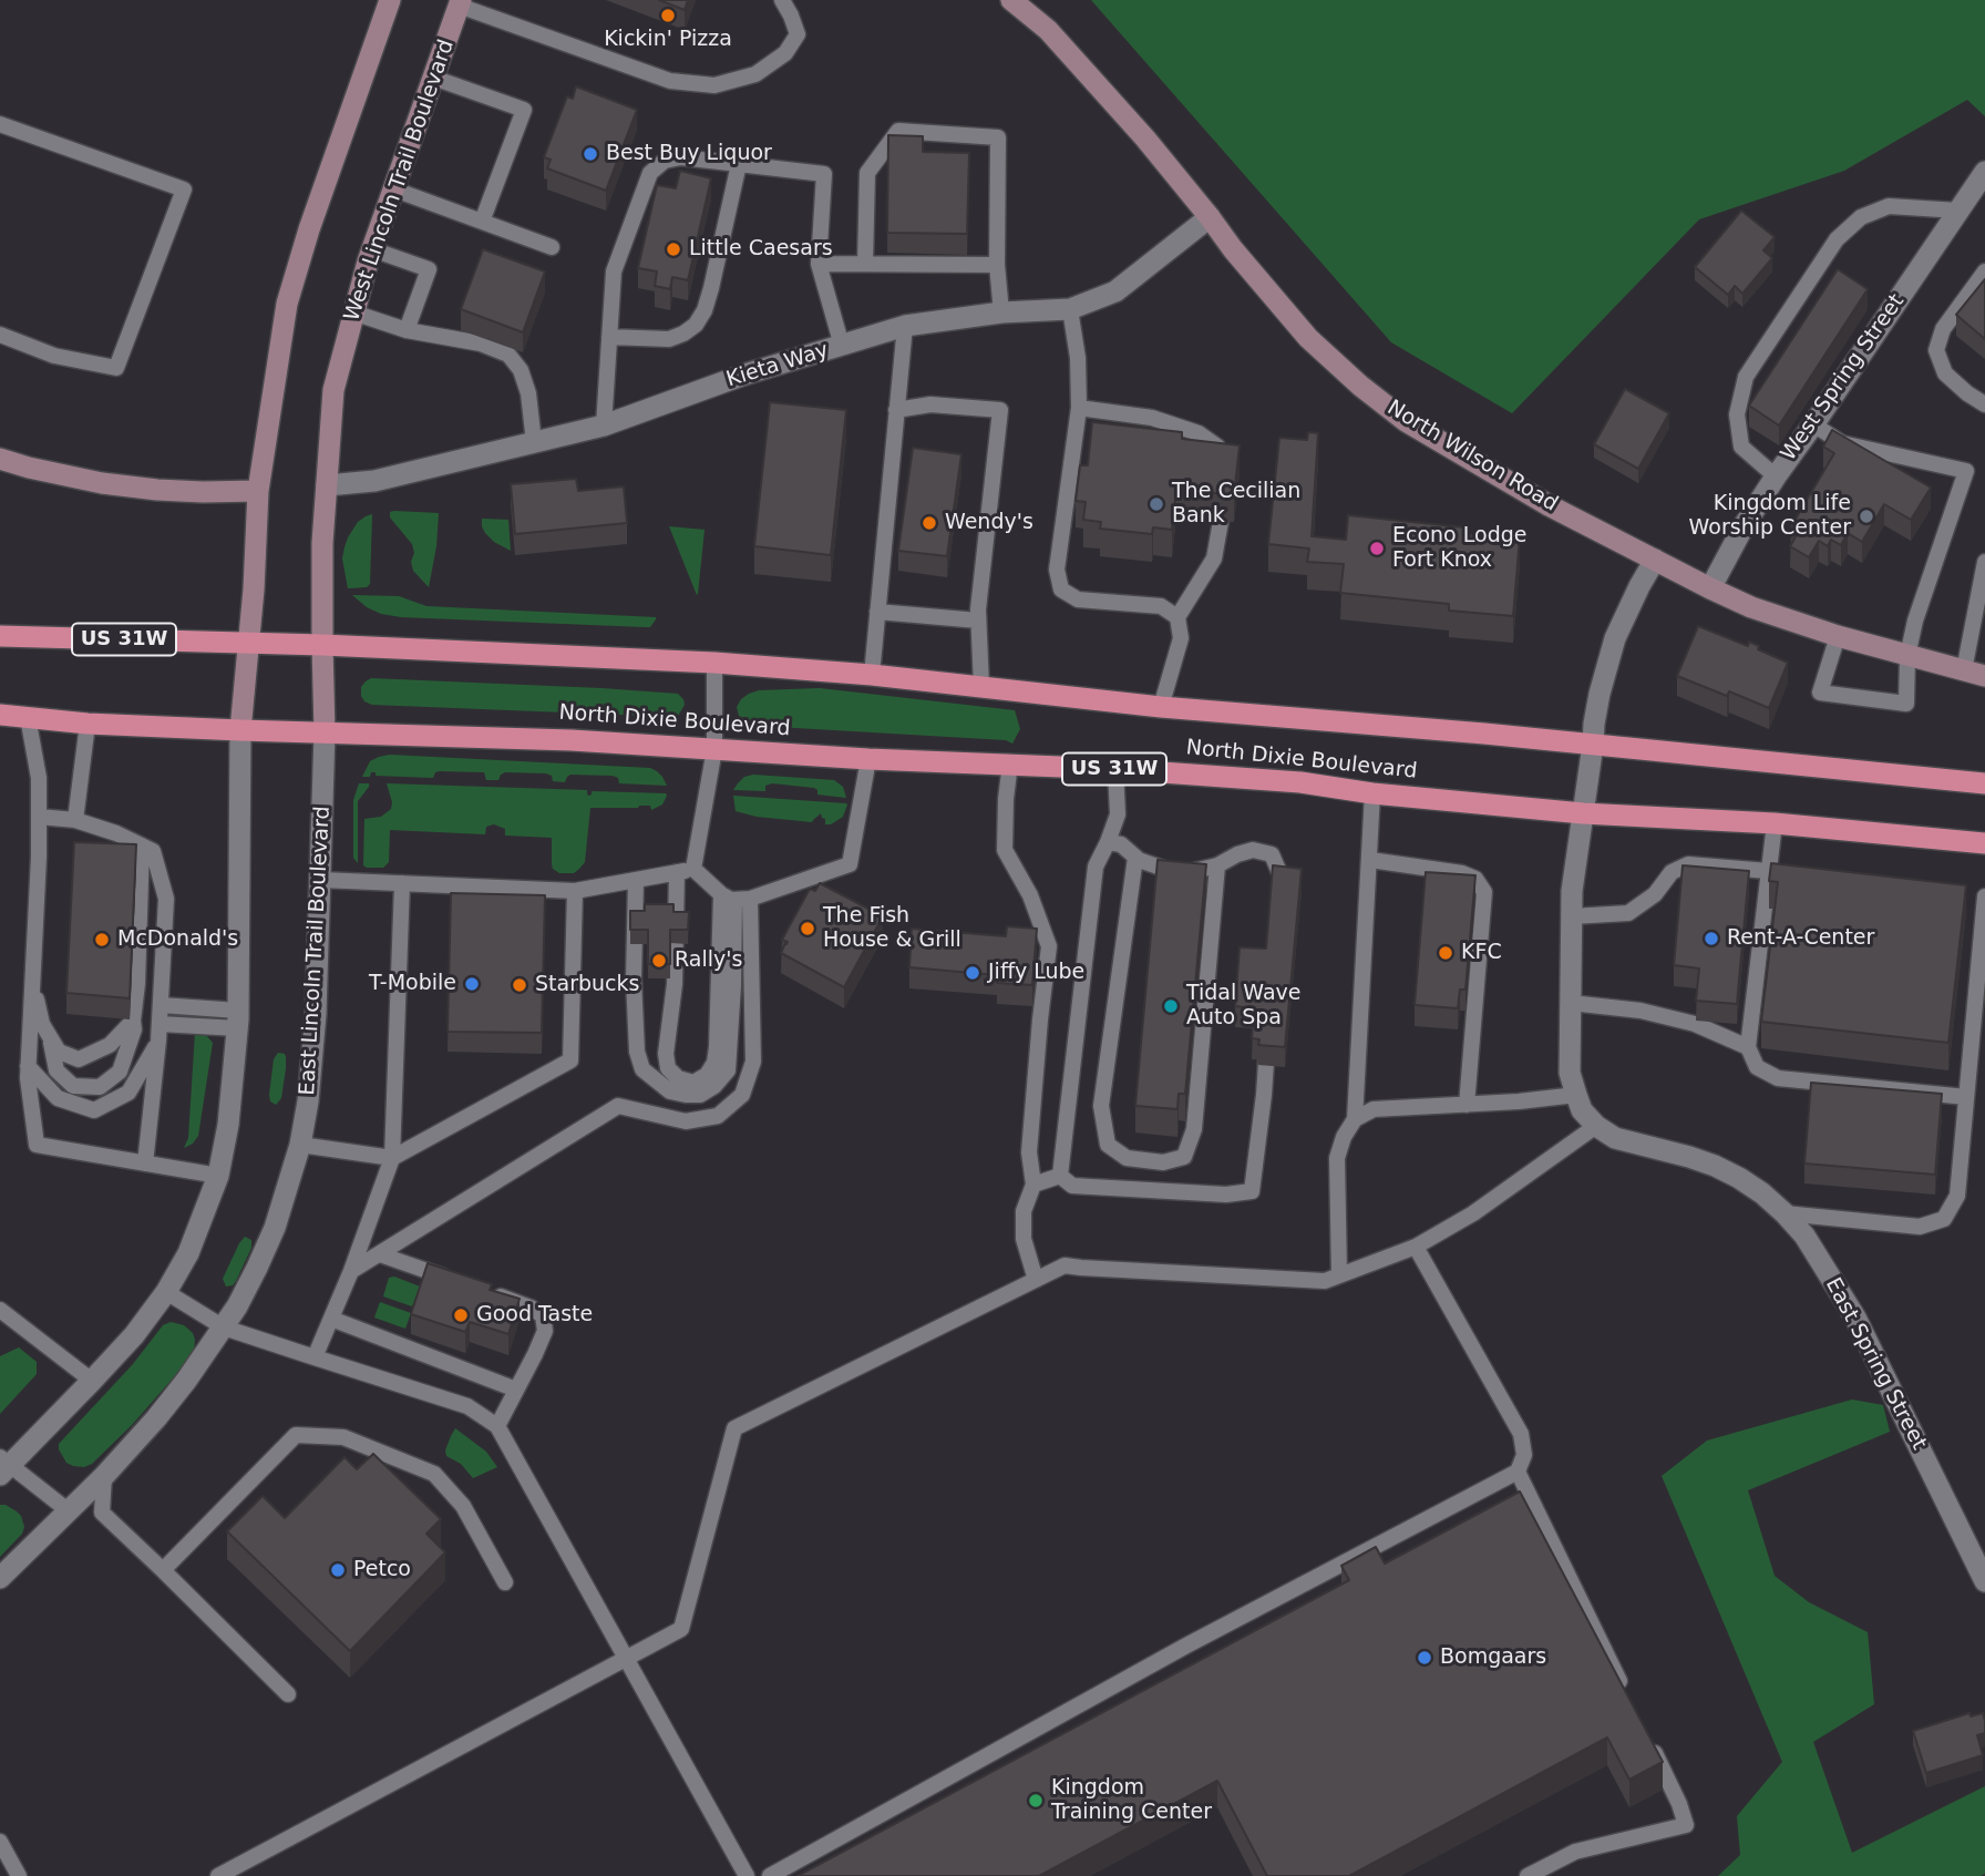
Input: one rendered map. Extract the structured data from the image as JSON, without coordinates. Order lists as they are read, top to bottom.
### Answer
{
  "streets": {
    "highway": ["US 31W", "North Dixie Boulevard"],
    "main road": ["West Lincoln Trail Boulevard", "North Wilson Road"],
    "street": [
      "Kieta Way",
      "West Spring Street",
      "East Lincoln Trail Boulevard",
      "East Spring Street"
    ]
  },
  "crossings": [
    ["West Lincoln Trail Boulevard", "Kieta Way"],
    ["West Lincoln Trail Boulevard", "North Dixie Boulevard"],
    ["West Lincoln Trail Boulevard", "East Lincoln Trail Boulevard"],
    ["Kieta Way", "North Wilson Road"],
    ["West Spring Street", "North Wilson Road"],
    ["US 31W", "North Dixie Boulevard"],
    ["North Dixie Boulevard", "East Lincoln Trail Boulevard"]
  ],
  "places": [
    "Kickin' Pizza",
    "Best Buy Liquor",
    "Little Caesars",
    "The Cecilian Bank",
    "Kingdom Life Worship Center",
    "Wendy's",
    "Econo Lodge Fort Knox",
    "The Fish House & Grill",
    "Rent-A-Center",
    "McDonald's",
    "KFC",
    "Rally's",
    "Jiffy Lube",
    "T-Mobile",
    "Starbucks",
    "Tidal Wave Auto Spa",
    "Good Taste",
    "Petco",
    "Bomgaars",
    "Kingdom Training Center"
  ]
}
